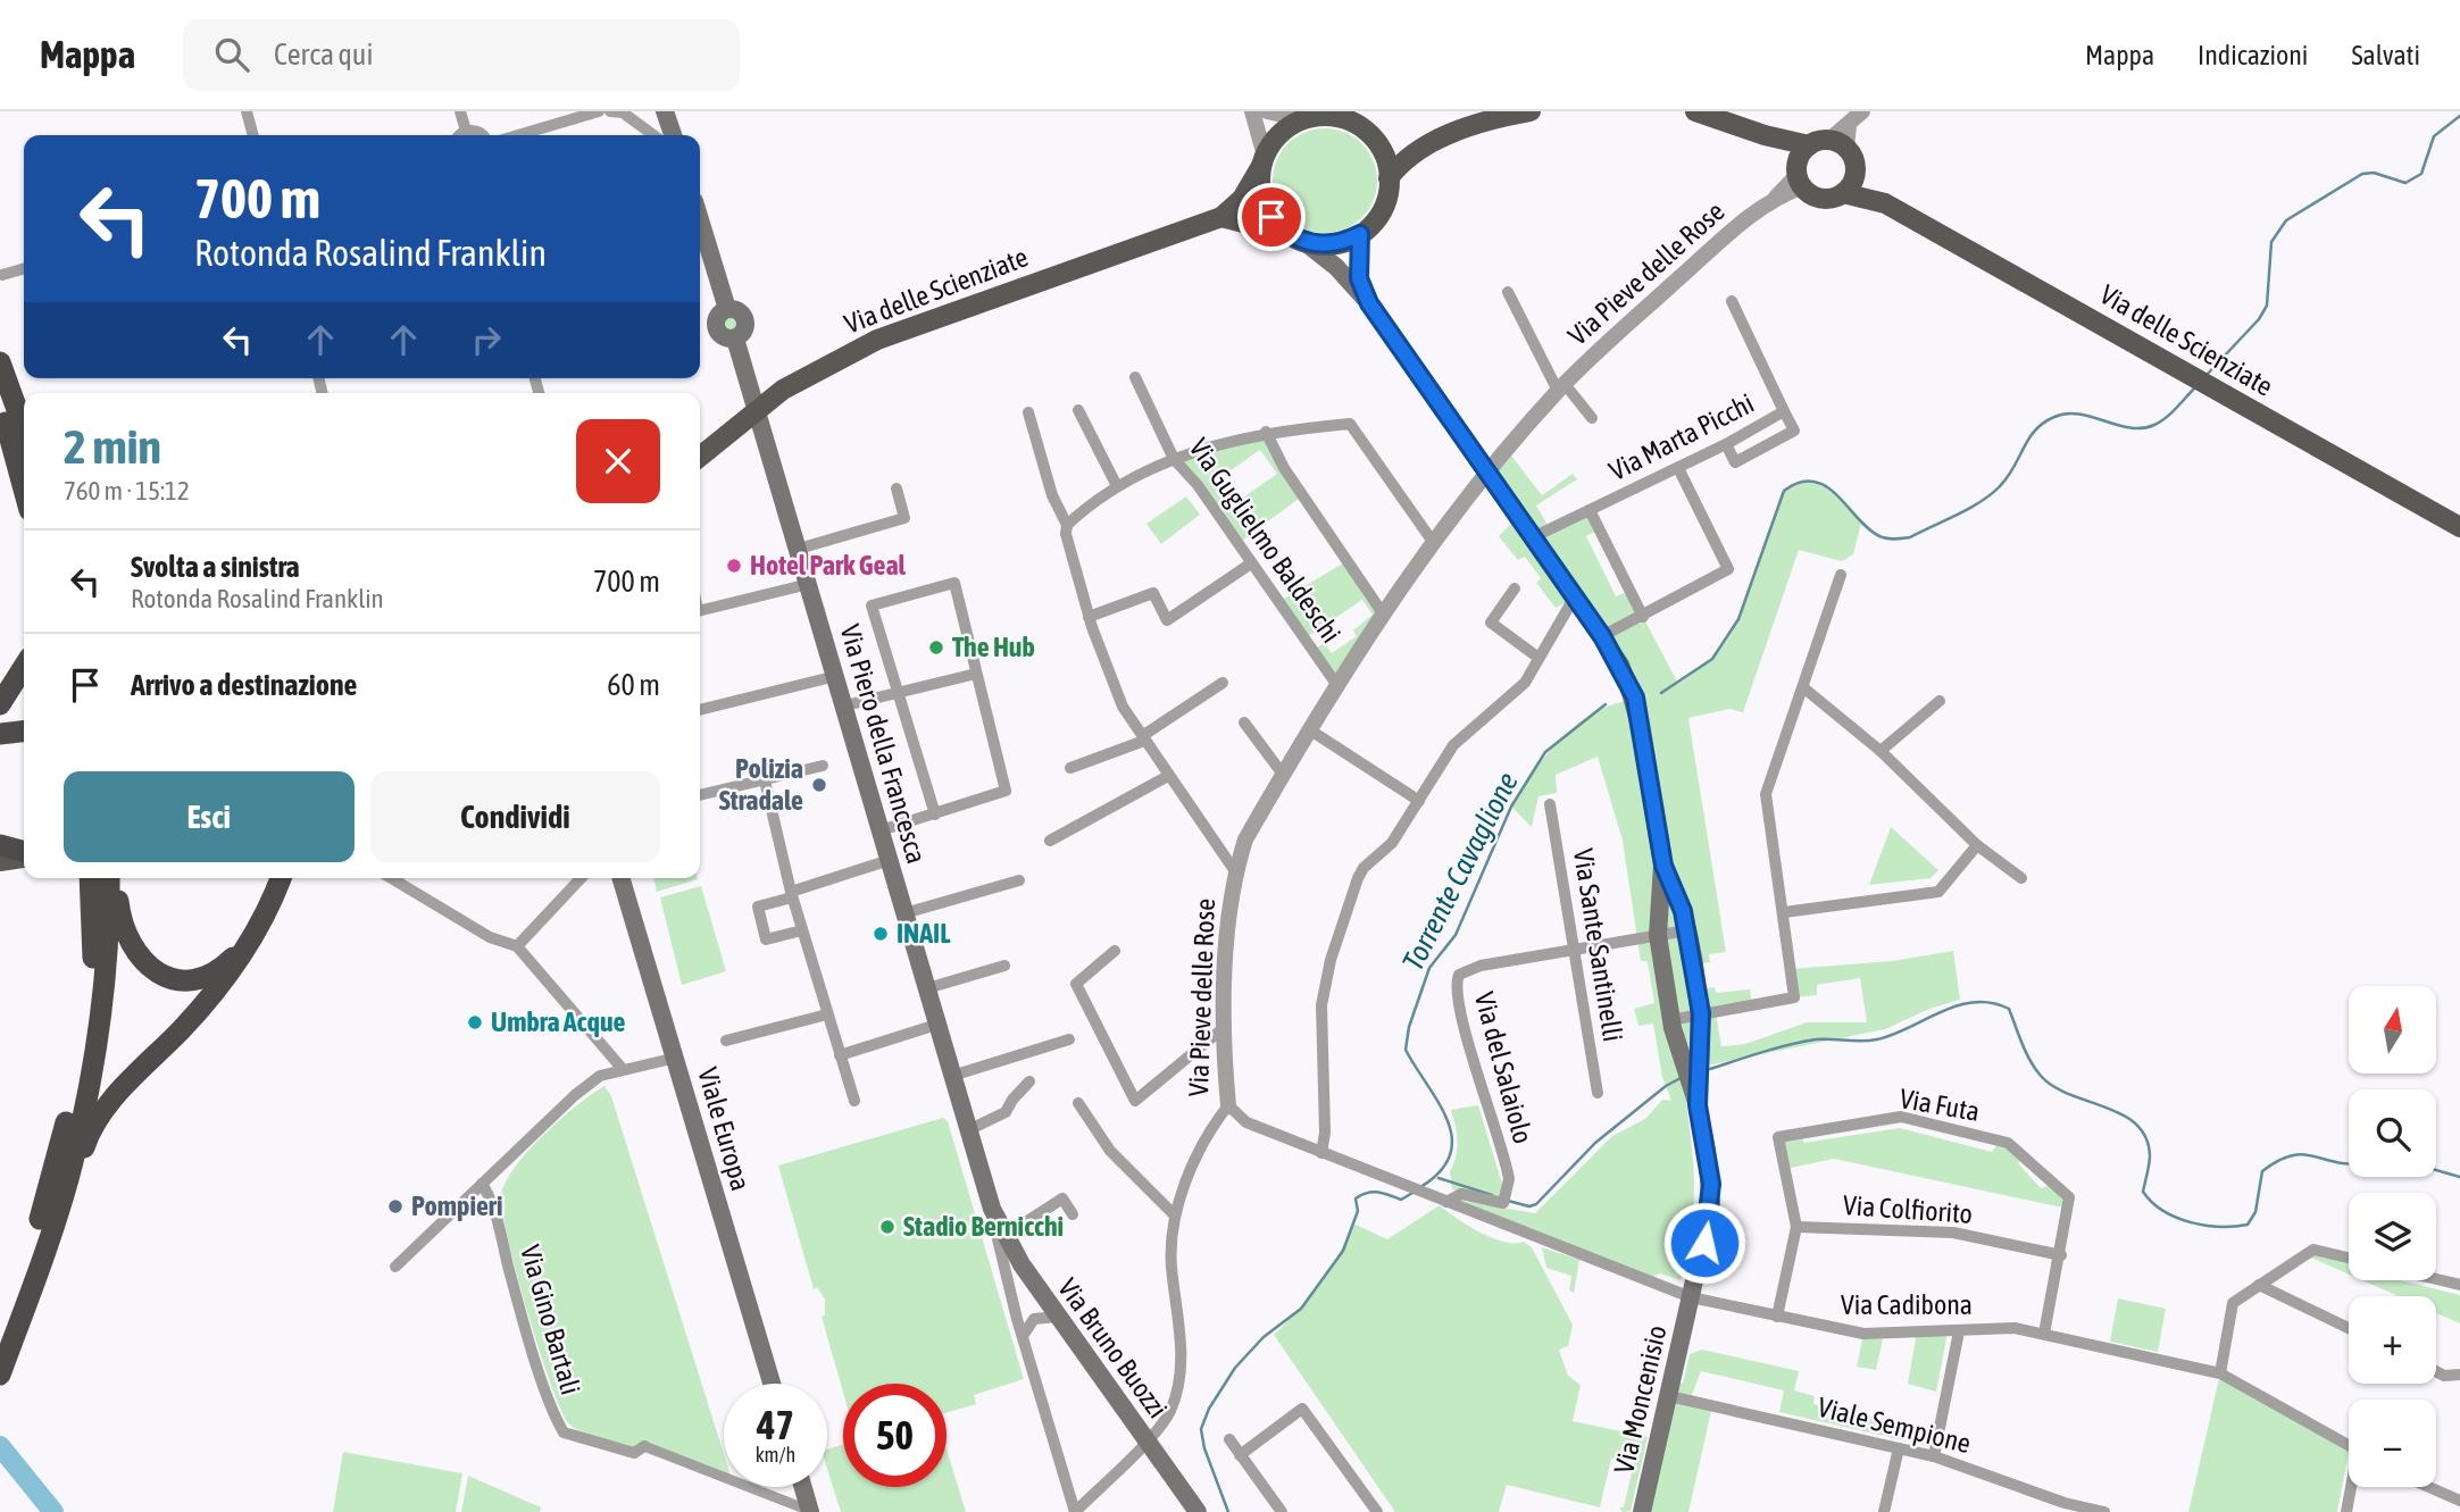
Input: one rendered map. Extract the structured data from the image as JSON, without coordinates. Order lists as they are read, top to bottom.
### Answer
{
  "streets": {
    "main road": [
      "Via delle Scienziate",
      "Via Piero della Francesca",
      "Viale Europa",
      "Via Bruno Buozzi",
      "Via Moncenisio"
    ],
    "street": [
      "Via Pieve delle Rose",
      "Via Marta Picchi",
      "Via Guglielmo Baldeschi",
      "Via Sante Santinelli",
      "Via del Salaiolo",
      "Via Futa",
      "Via Colfiorito",
      "Via Cadibona",
      "Via Gino Bartali",
      "Viale Sempione"
    ]
  },
  "crossings": [
    ["Via Pieve delle Rose", "Via delle Scienziate"],
    ["Via Pieve delle Rose", "Via Guglielmo Baldeschi"],
    ["Via Pieve delle Rose", "Via Cadibona"],
    ["Via Pieve delle Rose", "Via Bruno Buozzi"],
    ["Via Piero della Francesca", "Via Bruno Buozzi"],
    ["Via Sante Santinelli", "Via del Salaiolo"],
    ["Via del Salaiolo", "Via Cadibona"],
    ["Via Futa", "Via Colfiorito"],
    ["Via Futa", "Via Cadibona"],
    ["Via Cadibona", "Via Moncenisio"],
    ["Via Moncenisio", "Viale Sempione"]
  ],
  "water": ["Torrente Cavaglione"],
  "places": [
    "Hotel Park Geal",
    "The Hub",
    "Polizia Stradale",
    "INAIL",
    "Umbra Acque",
    "Pompieri",
    "Stadio Bernicchi"
  ],
  "north": "top",
  "page": {
    "header": "Mappa",
    "search": "Cerca qui",
    "nav": ["Mappa", "Indicazioni", "Salvati"],
    "turn": ["700 m", "Rotonda Rosalind Franklin"],
    "heading": ["2 min", "760 m · 15:12"],
    "list": [
      {
        "name": "Svolta a sinistra",
        "note": "Rotonda Rosalind Franklin",
        "value": "700 m"
      },
      {
        "name": "Arrivo a destinazione",
        "value": "60 m"
      }
    ],
    "buttons": ["Esci", "Condividi"],
    "map_buttons": ["+", "−"],
    "speed": "47 km/h",
    "limit": "50"
  }
}
